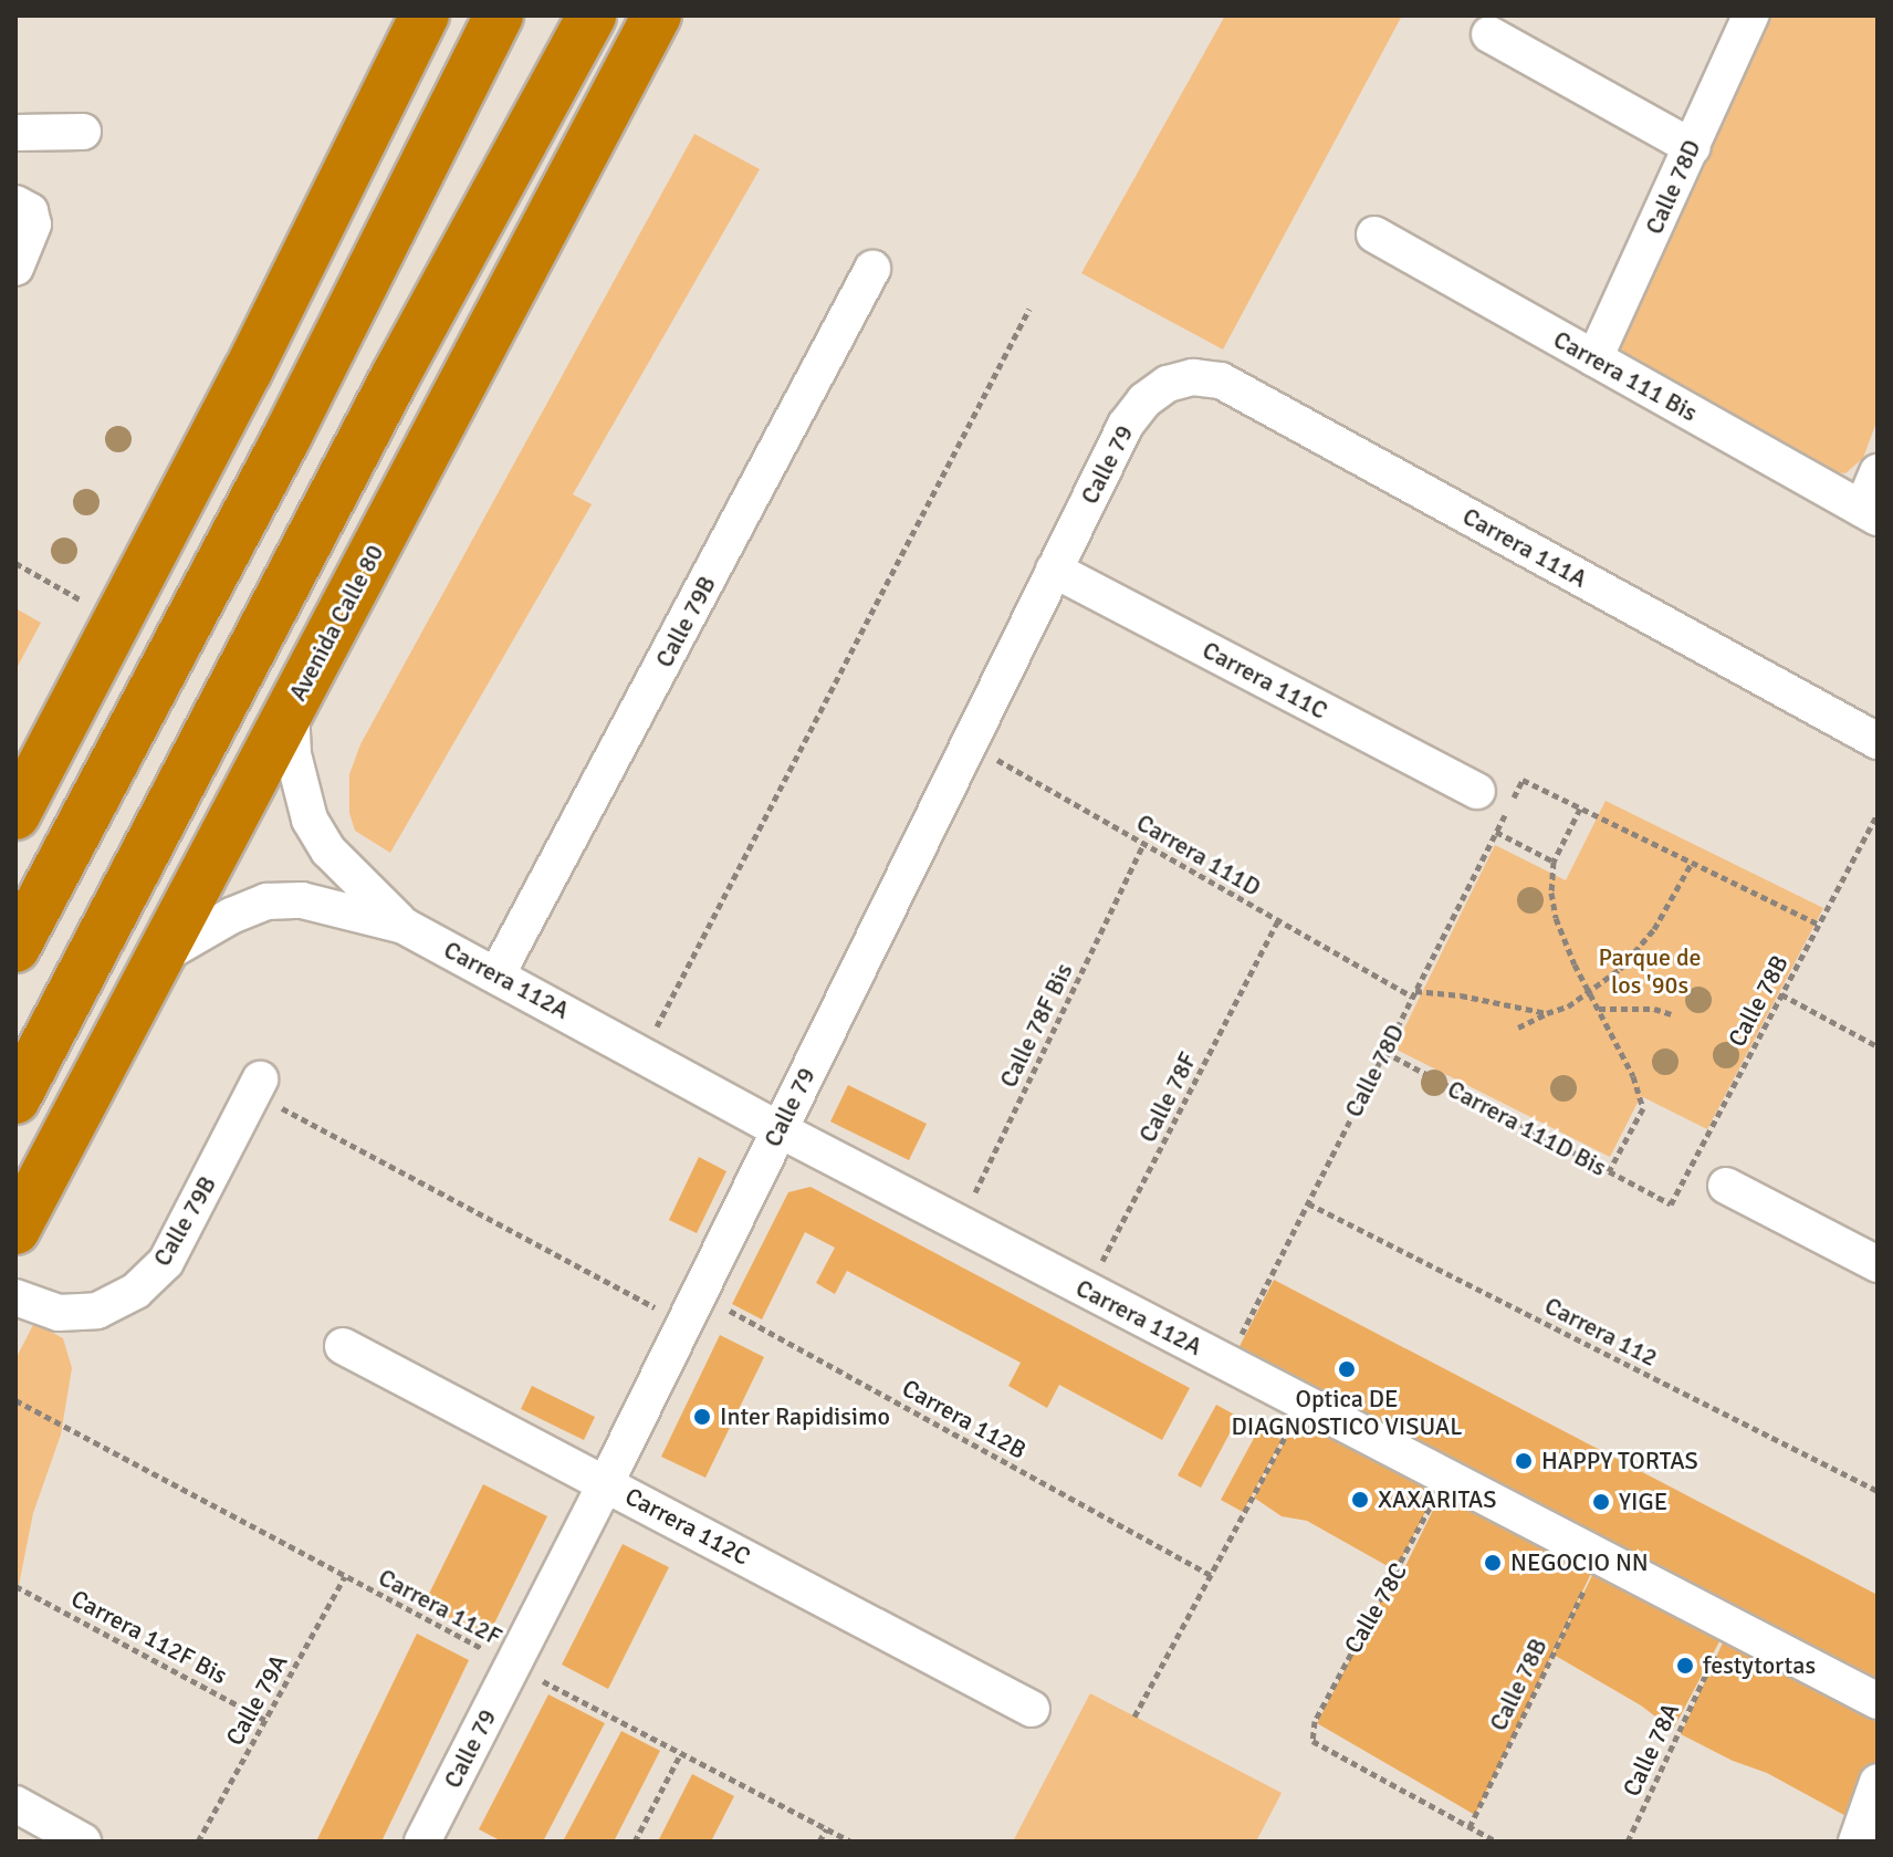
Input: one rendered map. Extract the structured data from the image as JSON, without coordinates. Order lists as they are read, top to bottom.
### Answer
{
  "streets": {
    "highway": ["Avenida Calle 80"],
    "street": [
      "Calle 78D",
      "Carrera 111 Bis",
      "Calle 79",
      "Carrera 111A",
      "Calle 79B",
      "Carrera 111C",
      "Carrera 112A",
      "Carrera 112C"
    ],
    "path": [
      "Carrera 111D",
      "Calle 78B",
      "Calle 78F Bis",
      "Calle 78F",
      "Carrera 111D Bis",
      "Carrera 112",
      "Carrera 112B",
      "Carrera 112F",
      "Calle 78C",
      "Carrera 112F Bis",
      "Calle 79A",
      "Calle 78A"
    ]
  },
  "crossings": [
    ["Calle 78D", "Carrera 111 Bis"],
    ["Calle 78D", "Carrera 111D"],
    ["Calle 78D", "Carrera 112A"],
    ["Calle 78D", "Carrera 111D Bis"],
    ["Calle 78D", "Carrera 112"],
    ["Calle 79", "Carrera 111A"],
    ["Calle 79", "Carrera 111C"],
    ["Calle 79", "Carrera 111D"],
    ["Calle 79", "Carrera 112A"],
    ["Calle 79", "Carrera 112B"],
    ["Calle 79", "Carrera 112C"],
    ["Calle 79", "Carrera 112F"],
    ["Calle 79B", "Carrera 112A"],
    ["Calle 79B", "Carrera 112B"],
    ["Avenida Calle 80", "Carrera 112A"],
    ["Carrera 111D", "Calle 78F Bis"],
    ["Carrera 111D", "Calle 78F"],
    ["Carrera 112A", "Calle 78B"],
    ["Carrera 112A", "Calle 78F Bis"],
    ["Carrera 112A", "Calle 78F"],
    ["Carrera 112A", "Calle 78C"],
    ["Carrera 112A", "Calle 78A"],
    ["Calle 78B", "Carrera 111D Bis"],
    ["Calle 78B", "Calle 78C"],
    ["Carrera 112F", "Calle 79A"],
    ["Carrera 112F Bis", "Calle 79A"]
  ],
  "parks": ["Parque de los '90s"],
  "places": [
    "Optica DE DIAGNOSTICO VISUAL",
    "Inter Rapidisimo",
    "HAPPY TORTAS",
    "XAXARITAS",
    "YIGE",
    "NEGOCIO NN",
    "festytortas"
  ]
}
